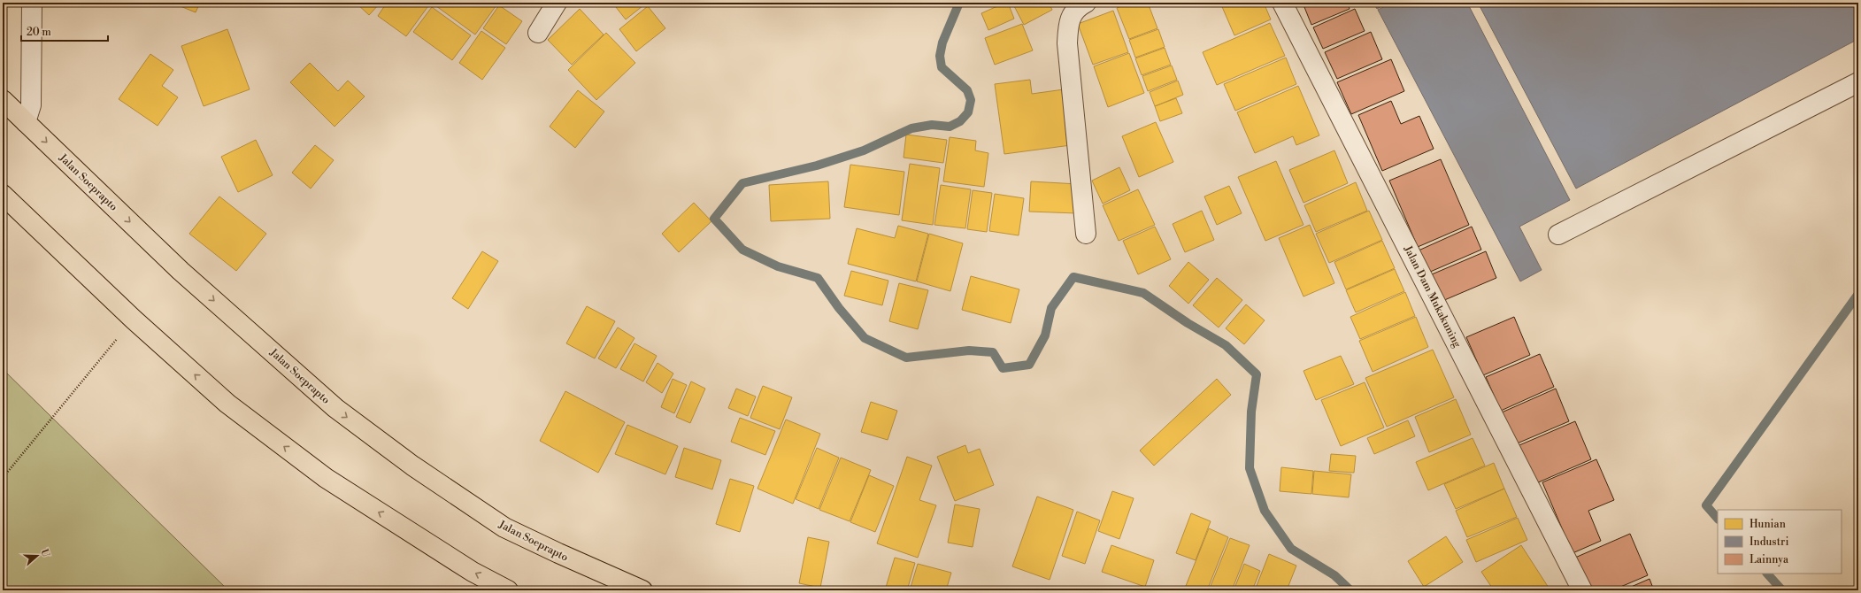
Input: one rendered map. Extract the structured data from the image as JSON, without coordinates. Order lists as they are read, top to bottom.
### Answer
{
  "streets": {
    "highway": ["Jalan Soeprapto"],
    "street": ["Jalan Dam Mukakuning"]
  },
  "legend": ["Hunian", "Industri", "Lainnya"],
  "scale_bar": "20 m",
  "north": "right"
}
